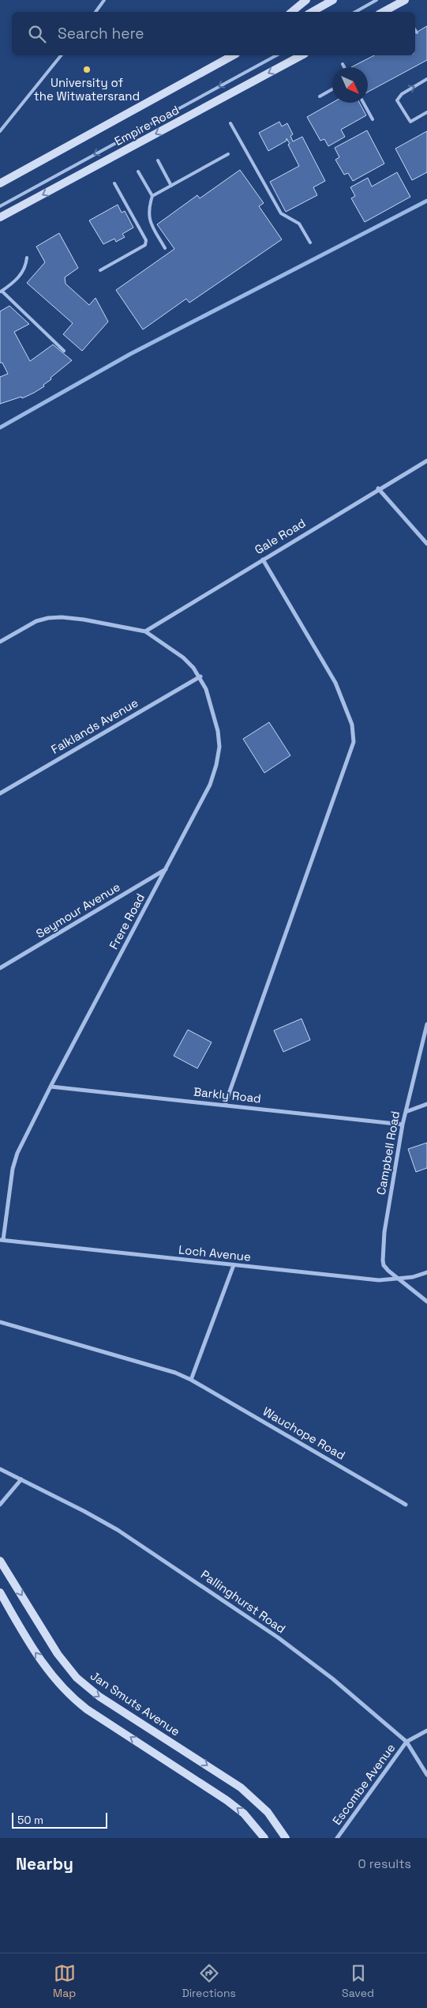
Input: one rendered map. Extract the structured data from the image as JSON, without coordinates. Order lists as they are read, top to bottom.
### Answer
{
  "streets": {
    "main road": ["Empire Road", "Jan Smuts Avenue"],
    "street": [
      "Gale Road",
      "Falklands Avenue",
      "Seymour Avenue",
      "Frere Road",
      "Barkly Road",
      "Campbell Road",
      "Loch Avenue",
      "Wauchope Road",
      "Pallinghurst Road",
      "Escombe Avenue"
    ]
  },
  "crossings": [
    ["Gale Road", "Frere Road"],
    ["Falklands Avenue", "Frere Road"],
    ["Seymour Avenue", "Frere Road"],
    ["Frere Road", "Barkly Road"],
    ["Frere Road", "Loch Avenue"],
    ["Barkly Road", "Campbell Road"],
    ["Campbell Road", "Loch Avenue"],
    ["Pallinghurst Road", "Escombe Avenue"]
  ],
  "places": ["University of the Witwatersrand"],
  "scale_bar": "50 m",
  "north": "bottom right",
  "page": {
    "search": "Search here",
    "scale": "50 m",
    "heading": ["Nearby", "0 results"],
    "nav": ["Map", "Directions", "Saved"]
  }
}
